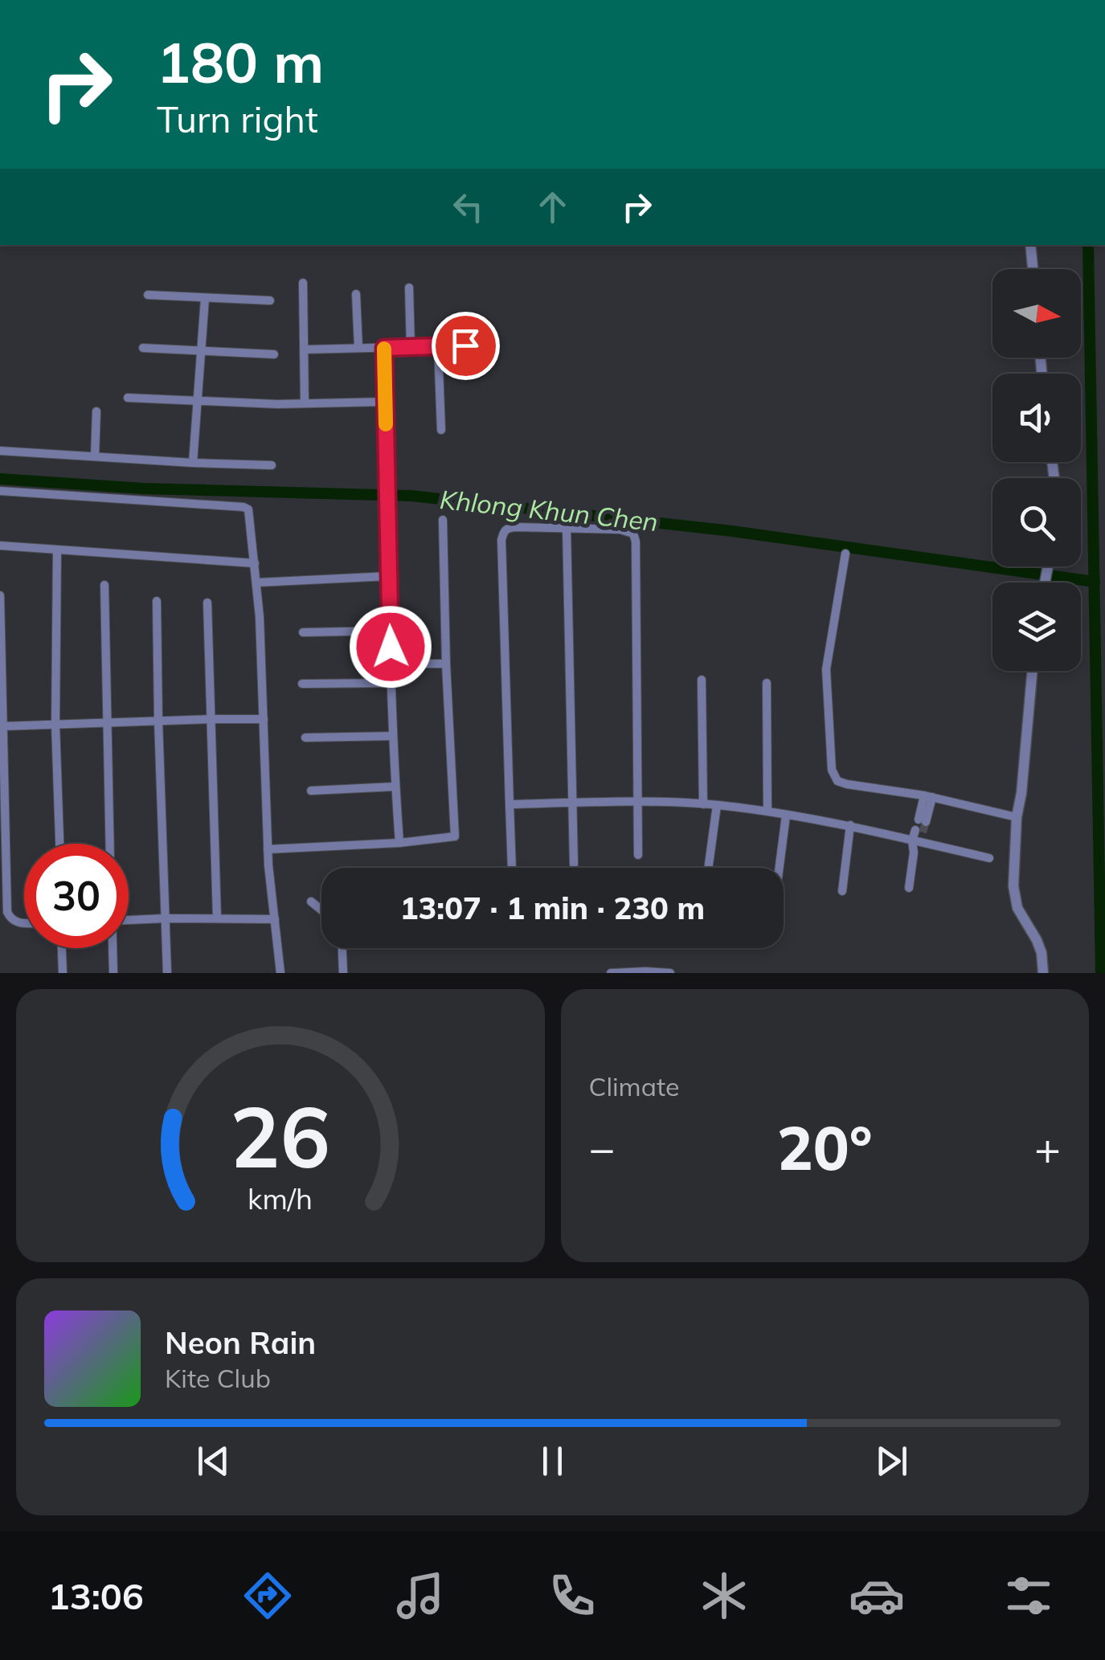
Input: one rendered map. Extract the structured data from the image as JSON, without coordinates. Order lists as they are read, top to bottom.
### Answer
{
  "water": ["Khlong Khun Chen"],
  "north": "right",
  "page": {
    "turn": ["180 m", "Turn right"],
    "limit": "30",
    "trip": "13:07 · 1 min · 230 m",
    "tile": "Climate",
    "heat": ["−", "20°", "+"],
    "song": ["Neon Rain", "Kite Club"],
    "tabs": "13:06",
    "gauge": ["26", "km/h"]
  }
}
